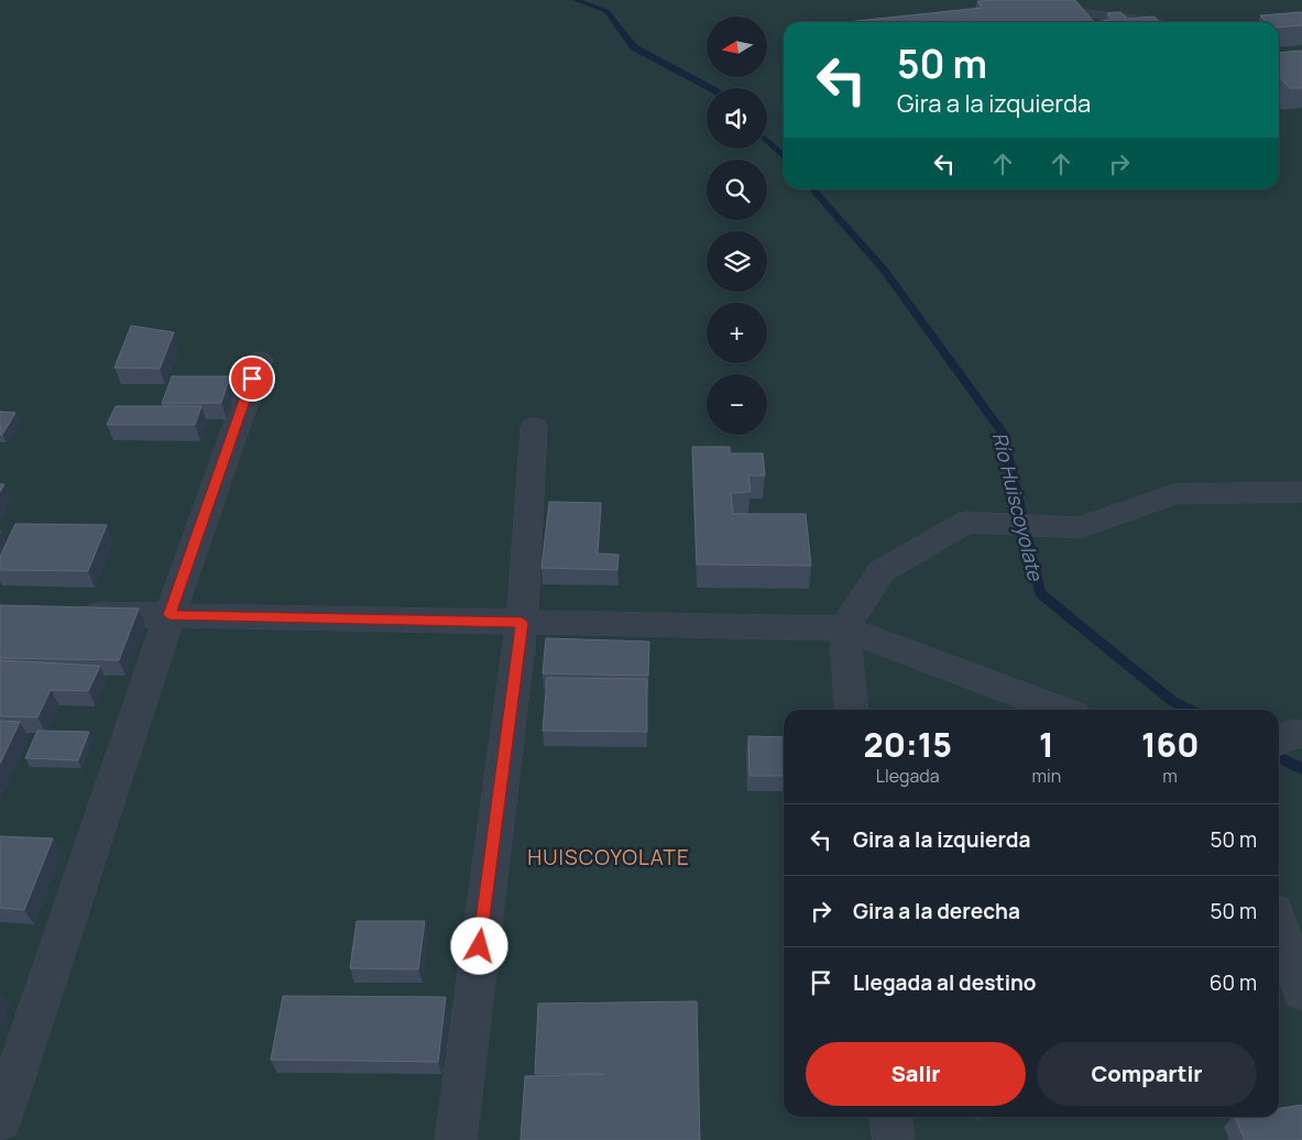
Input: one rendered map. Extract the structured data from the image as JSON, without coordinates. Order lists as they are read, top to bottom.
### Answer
{
  "districts": ["HUISCOYOLATE"],
  "water": ["Río Huiscoyolate"],
  "north": "left",
  "page": {
    "map_buttons": ["+", "−"],
    "turn": ["50 m", "Gira a la izquierda"],
    "eta": [
      "20:15",
      "Llegada",
      "1",
      "min",
      "160",
      "m"
    ],
    "list": [
      {
        "name": "Gira a la izquierda",
        "value": "50 m"
      },
      {
        "name": "Gira a la derecha",
        "value": "50 m"
      },
      {
        "name": "Llegada al destino",
        "value": "60 m"
      }
    ],
    "buttons": ["Salir", "Compartir"]
  }
}
